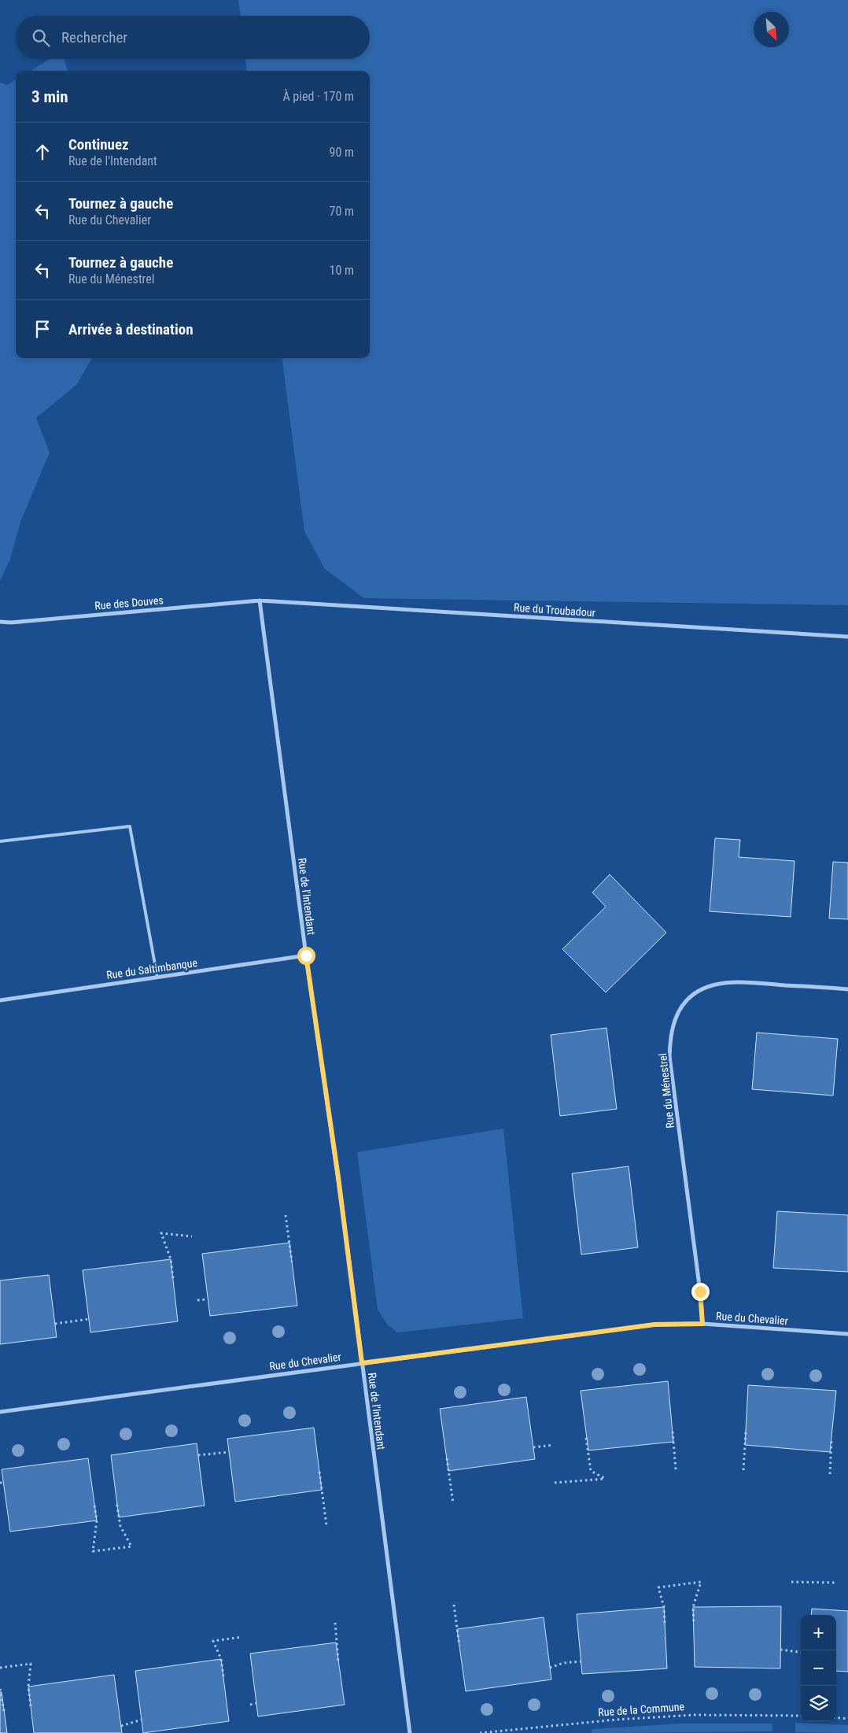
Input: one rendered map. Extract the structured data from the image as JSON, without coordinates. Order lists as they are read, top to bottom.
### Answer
{
  "streets": {
    "street": [
      "Rue des Douves",
      "Rue du Troubadour",
      "Rue de l'Intendant",
      "Rue du Saltimbanque",
      "Rue du Ménestrel",
      "Rue du Chevalier"
    ],
    "path": ["Rue de la Commune"]
  },
  "crossings": [
    ["Rue des Douves", "Rue du Troubadour"],
    ["Rue des Douves", "Rue de l'Intendant"],
    ["Rue du Troubadour", "Rue de l'Intendant"],
    ["Rue de l'Intendant", "Rue du Saltimbanque"],
    ["Rue de l'Intendant", "Rue du Chevalier"],
    ["Rue du Ménestrel", "Rue du Chevalier"]
  ],
  "north": "bottom right",
  "page": {
    "search": "Rechercher",
    "heading": ["3 min", "À pied · 170 m"],
    "list": [
      ["Continuez", "Rue de l'Intendant", "90 m"],
      ["Tournez à gauche", "Rue du Chevalier", "70 m"],
      ["Tournez à gauche", "Rue du Ménestrel", "10 m"],
      "Arrivée à destination"
    ],
    "map_buttons": ["+", "−"]
  }
}
